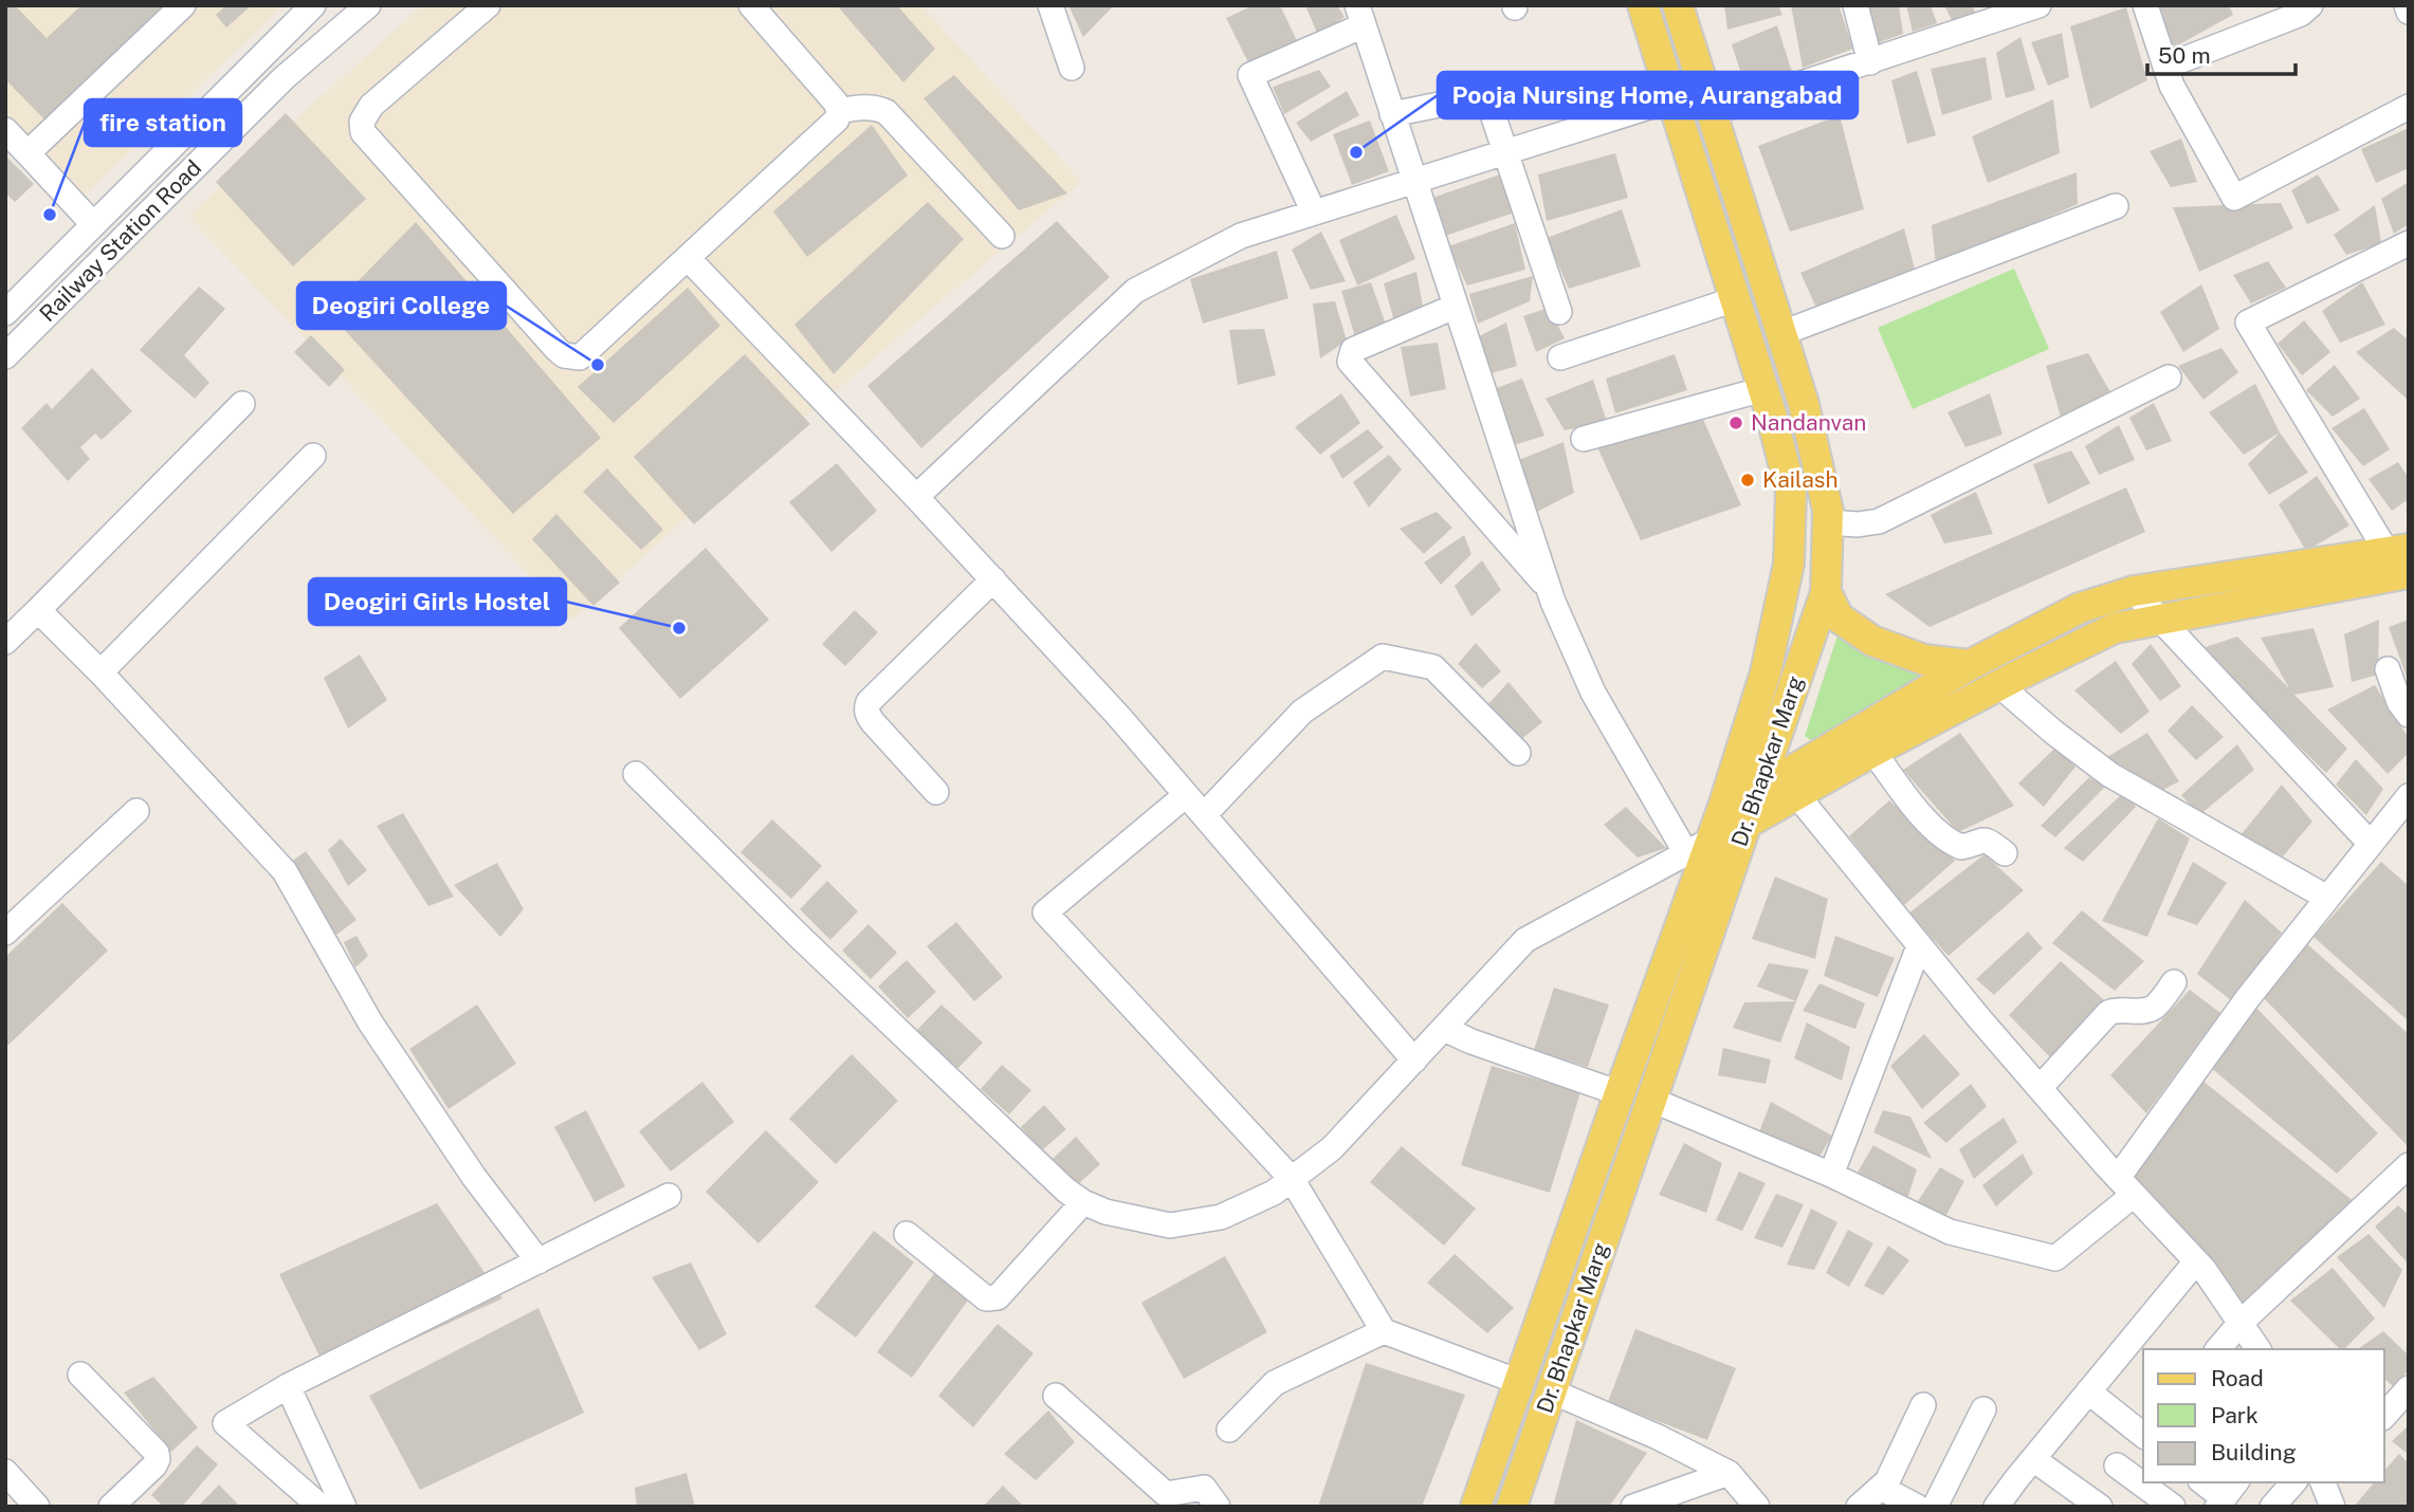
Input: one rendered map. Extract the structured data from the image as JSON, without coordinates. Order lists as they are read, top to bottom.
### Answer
{
  "streets": {
    "main road": ["Dr. Bhapkar Marg"],
    "street": ["Railway Station Road"]
  },
  "places": [
    "Pooja Nursing Home, Aurangabad",
    "fire station",
    "Deogiri College",
    "Nandanvan",
    "Kailash",
    "Deogiri Girls Hostel"
  ],
  "legend": ["Road", "Park", "Building"],
  "scale_bar": "50 m"
}
